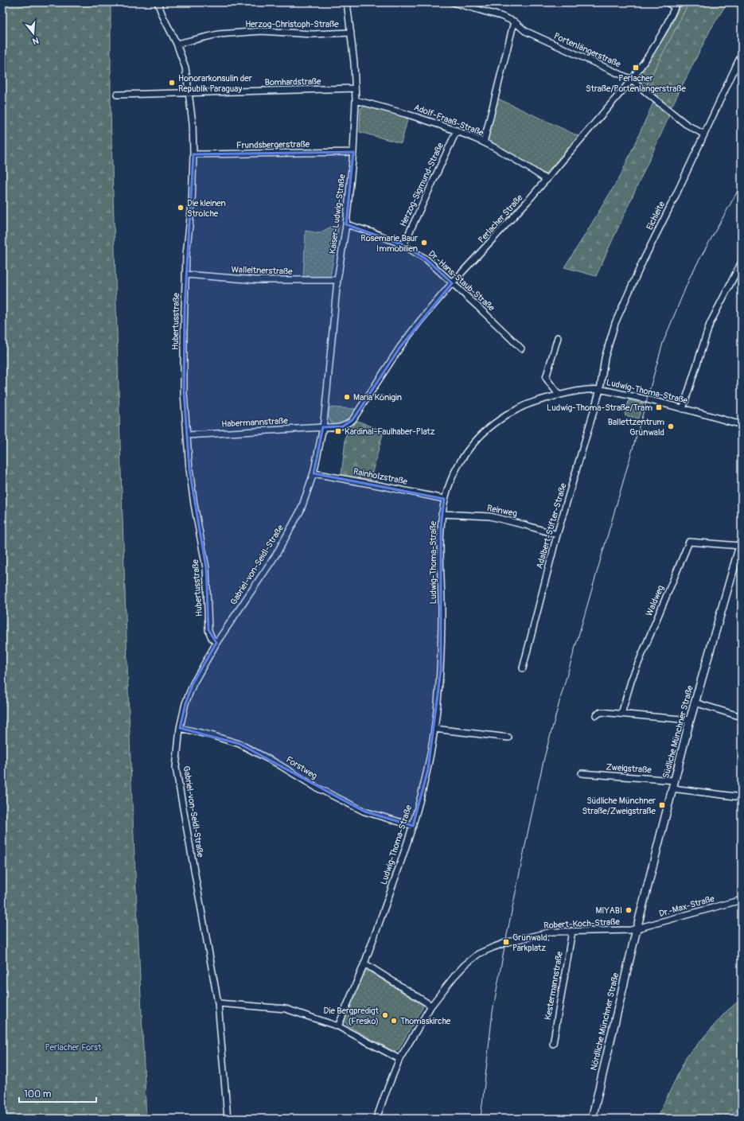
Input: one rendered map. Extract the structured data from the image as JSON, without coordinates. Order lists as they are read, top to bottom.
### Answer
{
  "streets": {
    "main road": ["Südliche Münchner Straße", "Nördliche Münchner Straße"],
    "street": [
      "Herzog-Christoph-Straße",
      "Portenlängerstraße",
      "Bomhardstraße",
      "Adolf-Fraaß-Straße",
      "Frundsbergerstraße",
      "Herzog-Sigmund-Straße",
      "Kaiser-Ludwig-Straße",
      "Eichleite",
      "Perlacher Straße",
      "Walleitnerstraße",
      "Dr.-Hans-Staub-Straße",
      "Hubertusstraße",
      "Ludwig-Thoma-Straße",
      "Habermannstraße",
      "Rainholzstraße",
      "Reinweg",
      "Adalbert-Stifter-Straße",
      "Gabriel-von-Seidl-Straße",
      "Waldweg",
      "Forstweg",
      "Zweigstraße",
      "Dr.-Max-Straße",
      "Robert-Koch-Straße",
      "Kestermannstraße"
    ]
  },
  "crossings": [
    ["Herzog-Christoph-Straße", "Kaiser-Ludwig-Straße"],
    ["Herzog-Christoph-Straße", "Hubertusstraße"],
    ["Portenlängerstraße", "Eichleite"],
    ["Portenlängerstraße", "Perlacher Straße"],
    ["Bomhardstraße", "Kaiser-Ludwig-Straße"],
    ["Bomhardstraße", "Hubertusstraße"],
    ["Adolf-Fraaß-Straße", "Herzog-Sigmund-Straße"],
    ["Adolf-Fraaß-Straße", "Kaiser-Ludwig-Straße"],
    ["Adolf-Fraaß-Straße", "Perlacher Straße"],
    ["Frundsbergerstraße", "Kaiser-Ludwig-Straße"],
    ["Frundsbergerstraße", "Hubertusstraße"],
    ["Herzog-Sigmund-Straße", "Dr.-Hans-Staub-Straße"],
    ["Kaiser-Ludwig-Straße", "Perlacher Straße"],
    ["Kaiser-Ludwig-Straße", "Walleitnerstraße"],
    ["Kaiser-Ludwig-Straße", "Dr.-Hans-Staub-Straße"],
    ["Kaiser-Ludwig-Straße", "Habermannstraße"],
    ["Kaiser-Ludwig-Straße", "Gabriel-von-Seidl-Straße"],
    ["Eichleite", "Ludwig-Thoma-Straße"],
    ["Eichleite", "Adalbert-Stifter-Straße"],
    ["Perlacher Straße", "Dr.-Hans-Staub-Straße"],
    ["Perlacher Straße", "Habermannstraße"],
    ["Perlacher Straße", "Gabriel-von-Seidl-Straße"],
    ["Walleitnerstraße", "Hubertusstraße"],
    ["Hubertusstraße", "Habermannstraße"],
    ["Hubertusstraße", "Gabriel-von-Seidl-Straße"],
    ["Ludwig-Thoma-Straße", "Rainholzstraße"],
    ["Ludwig-Thoma-Straße", "Reinweg"],
    ["Ludwig-Thoma-Straße", "Adalbert-Stifter-Straße"],
    ["Ludwig-Thoma-Straße", "Forstweg"],
    ["Habermannstraße", "Gabriel-von-Seidl-Straße"],
    ["Rainholzstraße", "Gabriel-von-Seidl-Straße"],
    ["Reinweg", "Adalbert-Stifter-Straße"],
    ["Gabriel-von-Seidl-Straße", "Forstweg"],
    ["Waldweg", "Südliche Münchner Straße"],
    ["Südliche Münchner Straße", "Zweigstraße"],
    ["Südliche Münchner Straße", "Dr.-Max-Straße"],
    ["Südliche Münchner Straße", "Robert-Koch-Straße"],
    ["Südliche Münchner Straße", "Nördliche Münchner Straße"],
    ["Dr.-Max-Straße", "Robert-Koch-Straße"],
    ["Dr.-Max-Straße", "Nördliche Münchner Straße"],
    ["Robert-Koch-Straße", "Kestermannstraße"],
    ["Robert-Koch-Straße", "Nördliche Münchner Straße"]
  ],
  "parks": ["Perlacher Forst"],
  "places": {
    "transit": [
      "Perlacher Straße/Portenlängerstraße",
      "Ludwig-Thoma-Straße/Tram",
      "Kardinal-Faulhaber-Platz",
      "Südliche Münchner Straße/Zweigstraße",
      "Grünwald, Parkplatz"
    ],
    "other": [
      "Honorarkonsulin der Republik Paraguay",
      "Die kleinen Strolche",
      "Rosemarie Baur Immobilien",
      "Maria Königin",
      "Ballettzentrum Grünwald",
      "MIYABI",
      "Die Bergpredigt (Fresko)",
      "Thomaskirche"
    ]
  },
  "scale_bar": "100 m",
  "north": "bottom"
}
